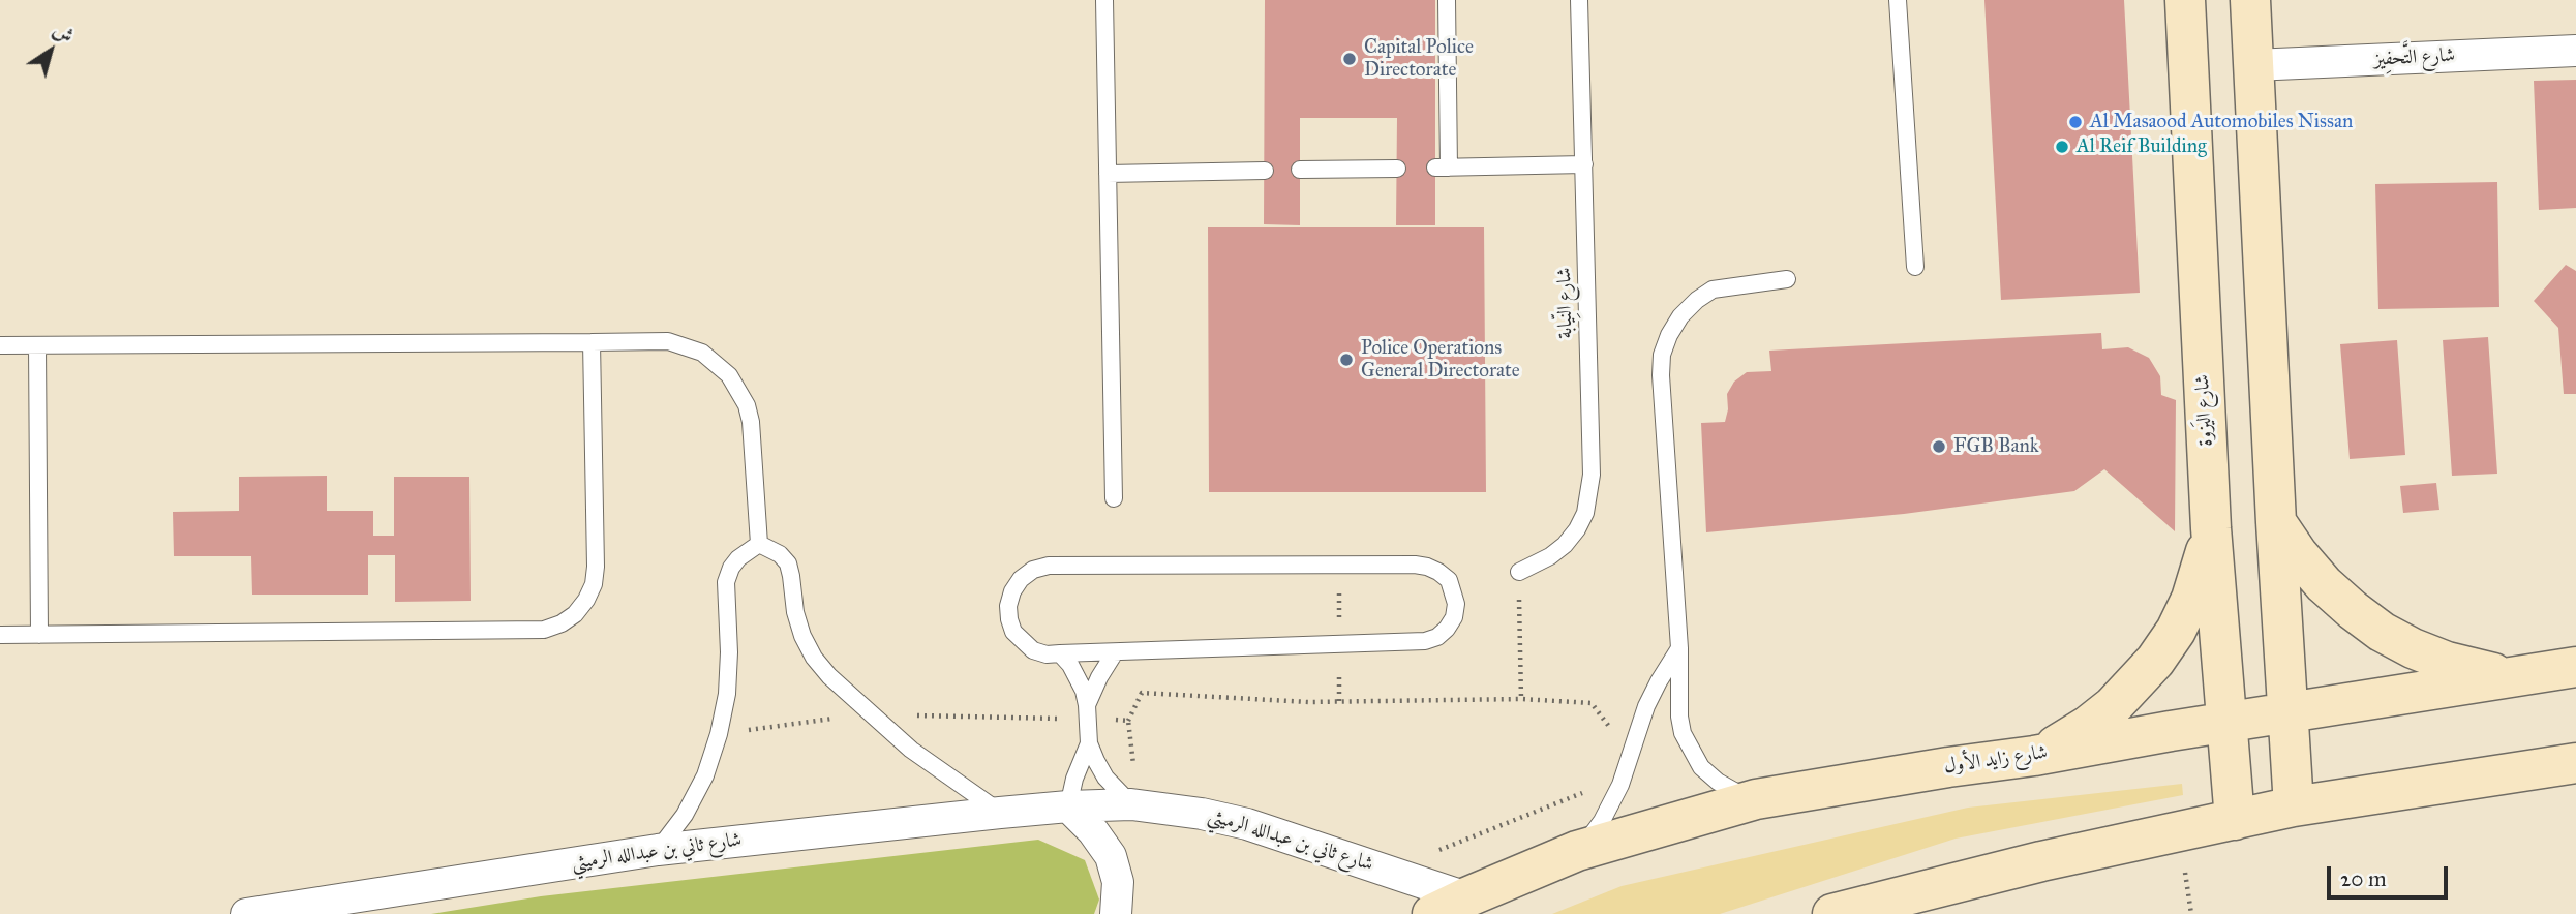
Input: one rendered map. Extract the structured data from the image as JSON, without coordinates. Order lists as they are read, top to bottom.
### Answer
{
  "streets": {
    "main road": ["شارع اليَزوة", "شارع زايد الأول"],
    "street": ["شارع التَّحفِيز", "شارع ثاني بن عبدالله الرميثي"],
    "lane": ["شارع النِّيابة"]
  },
  "crossings": [
    ["شارع اليَزوة", "شارع زايد الأول"],
    ["شارع زايد الأول", "شارع ثاني بن عبدالله الرميثي"]
  ],
  "places": [
    "Capital Police Directorate",
    "Al Masaood Automobiles Nissan",
    "Al Reif Building",
    "Police Operations General Directorate",
    "FGB Bank"
  ],
  "scale_bar": "20 m",
  "north": "top right"
}
